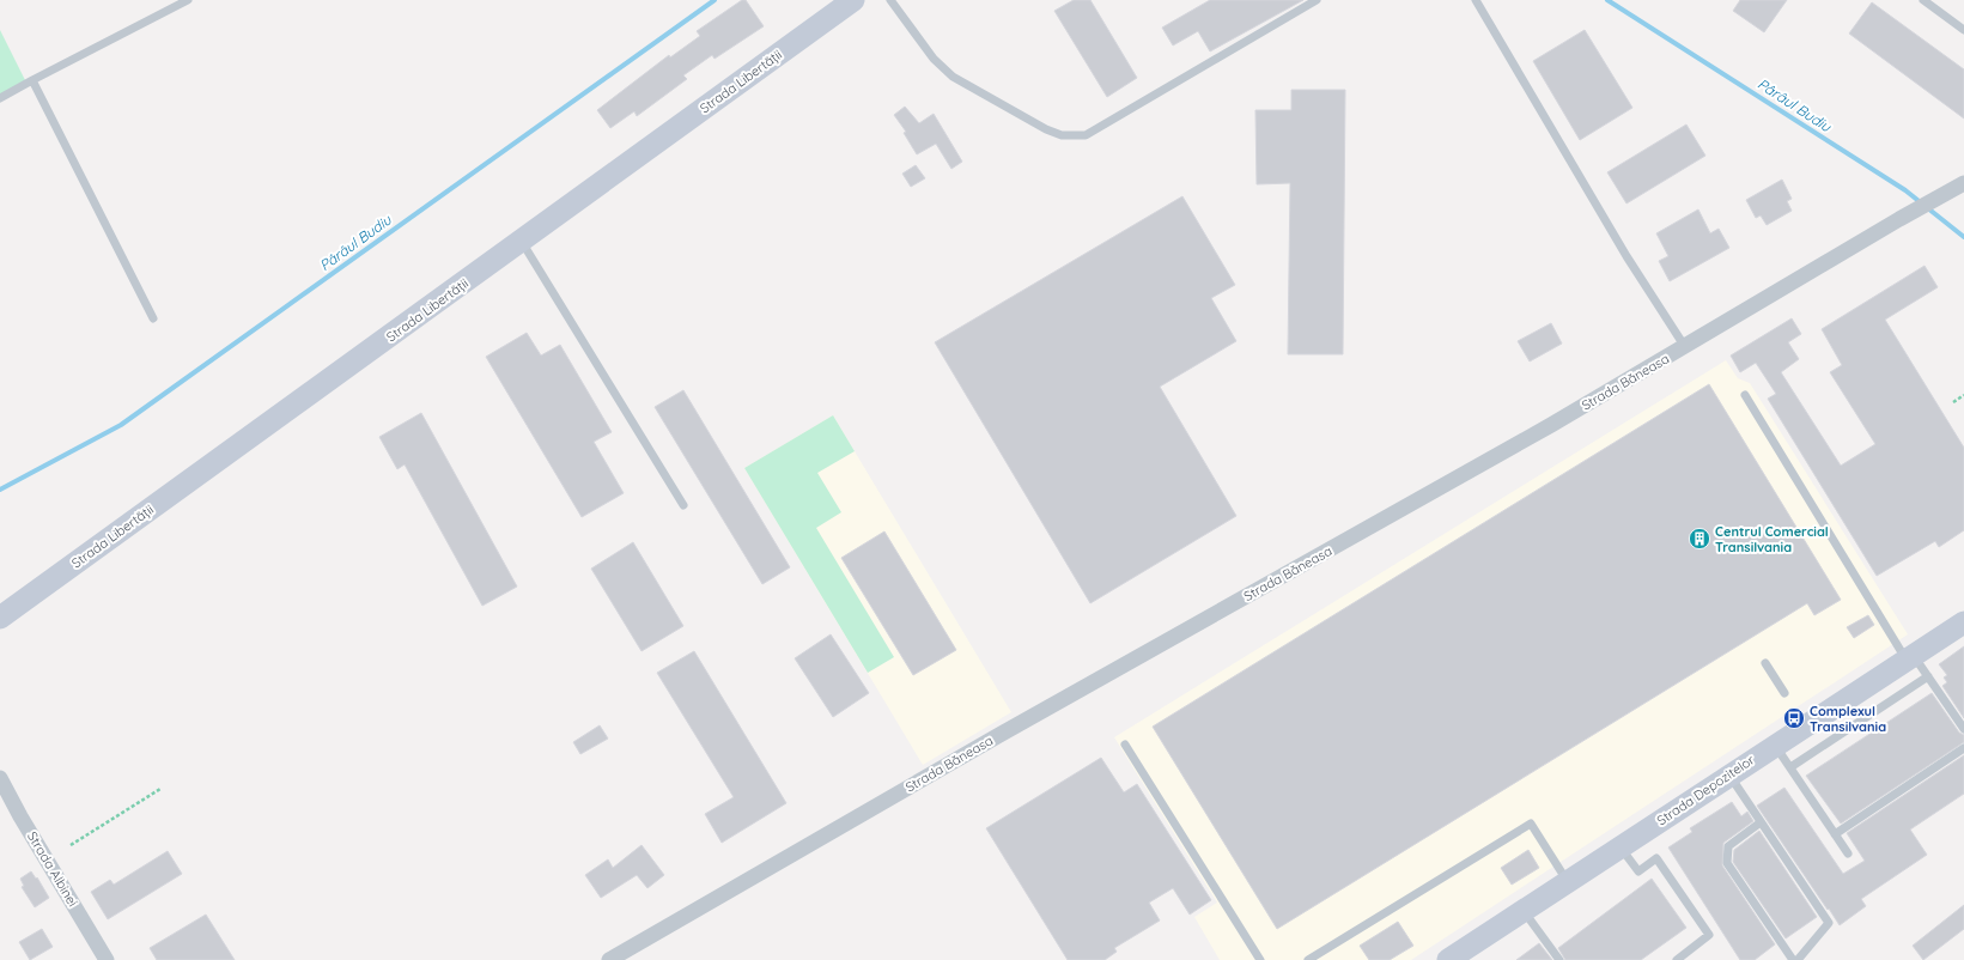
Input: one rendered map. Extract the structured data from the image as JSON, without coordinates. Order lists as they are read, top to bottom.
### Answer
{
  "streets": {
    "main road": ["Strada Libertății", "Strada Depozitelor"],
    "street": ["Strada Băneasa", "Strada Albinei"]
  },
  "water": ["Pârâul Budiu"],
  "places": {
    "building": ["Centrul Comercial Transilvania"],
    "bus stop": ["Complexul Transilvania"]
  }
}
